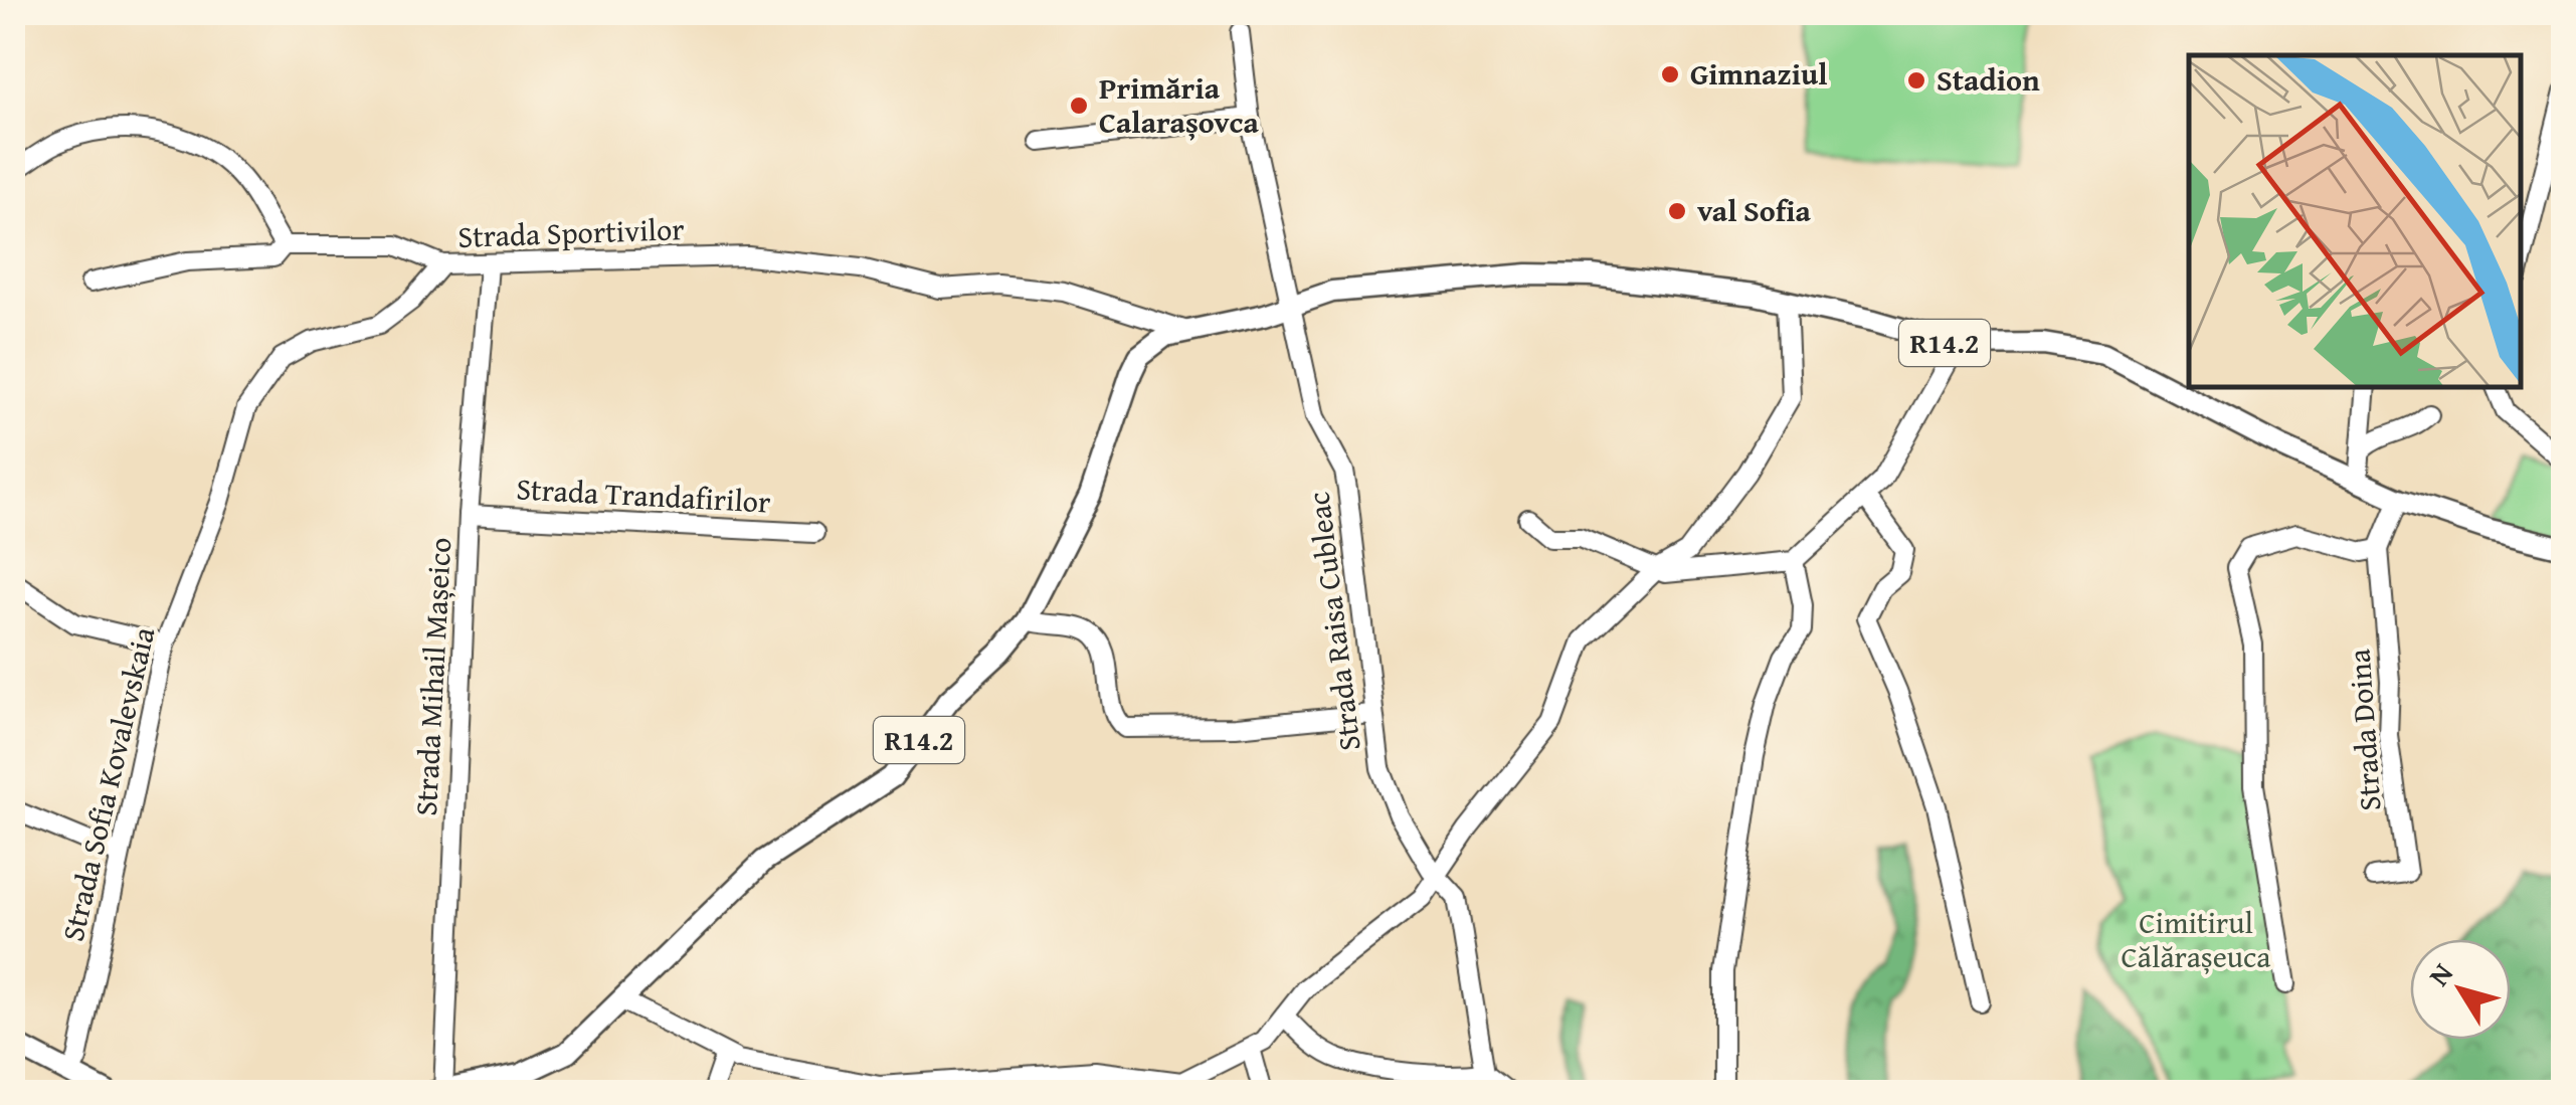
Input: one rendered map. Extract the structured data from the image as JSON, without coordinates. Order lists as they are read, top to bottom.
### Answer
{
  "streets": {
    "main road": ["R14.2"],
    "street": [
      "Strada Sportivilor",
      "Strada Trandafirilor",
      "Strada Raisa Cubleac",
      "Strada Mihail Mașeico",
      "Strada Doina",
      "Strada Sofia Kovalevskaia"
    ]
  },
  "crossings": [
    ["Strada Sportivilor", "R14.2"],
    ["Strada Sportivilor", "Strada Mihail Mașeico"],
    ["Strada Sportivilor", "Strada Sofia Kovalevskaia"],
    ["R14.2", "Strada Raisa Cubleac"],
    ["R14.2", "Strada Mihail Mașeico"],
    ["Strada Trandafirilor", "Strada Mihail Mașeico"]
  ],
  "parks": ["Cimitirul Călărașeuca"],
  "places": [
    "Gimnaziul",
    "Stadion",
    "Primăria Calarașovca",
    "val Sofia"
  ],
  "north": "top left"
}
